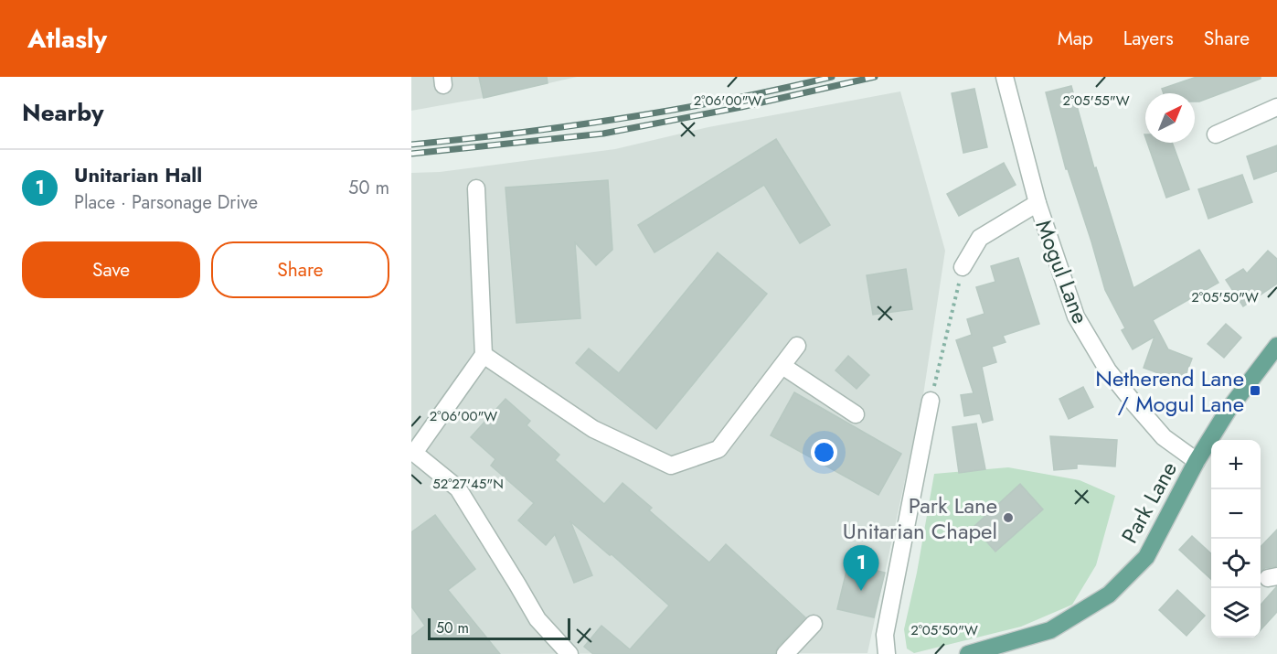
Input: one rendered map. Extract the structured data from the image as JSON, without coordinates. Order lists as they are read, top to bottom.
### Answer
{
  "streets": {
    "main road": ["Park Lane"],
    "street": ["Mogul Lane"]
  },
  "crossings": [
    ["Mogul Lane", "Park Lane"]
  ],
  "places": {
    "transit": ["Netherend Lane / Mogul Lane"],
    "other": ["Park Lane Unitarian Chapel"]
  },
  "scale_bar": "50 m",
  "north": "top right",
  "page": {
    "header": "Atlasly",
    "nav": ["Map", "Layers", "Share"],
    "heading": "Nearby",
    "list": [
      {
        "mark": "1",
        "name": "Unitarian Hall",
        "note": "Place · Parsonage Drive",
        "value": "50 m"
      }
    ],
    "buttons": ["Save", "Share"],
    "map_buttons": ["+", "−"],
    "pins": "1",
    "scale": "50 m"
  },
  "coordinates": [
    "2°06'00\"W",
    "2°05'55\"W",
    "2°05'50\"W",
    "52°27'45\"N"
  ]
}
